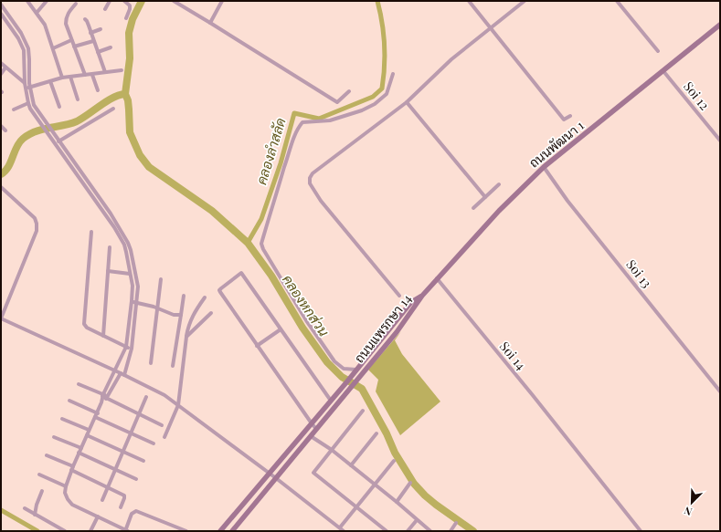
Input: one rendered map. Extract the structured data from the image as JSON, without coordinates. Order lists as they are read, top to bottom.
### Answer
{
  "streets": {
    "main road": ["ถนนพัฒนา 1", "ถนนแพรกษา 14"],
    "street": ["Soi 12", "Soi 13", "Soi 14"]
  },
  "crossings": [
    ["Soi 12", "ถนนพัฒนา 1"],
    ["ถนนพัฒนา 1", "Soi 13"],
    ["ถนนพัฒนา 1", "ถนนแพรกษา 14"],
    ["ถนนพัฒนา 1", "Soi 14"]
  ],
  "water": ["คลองลำสลัด", "คลองหกส่วน"],
  "north": "bottom left"
}
